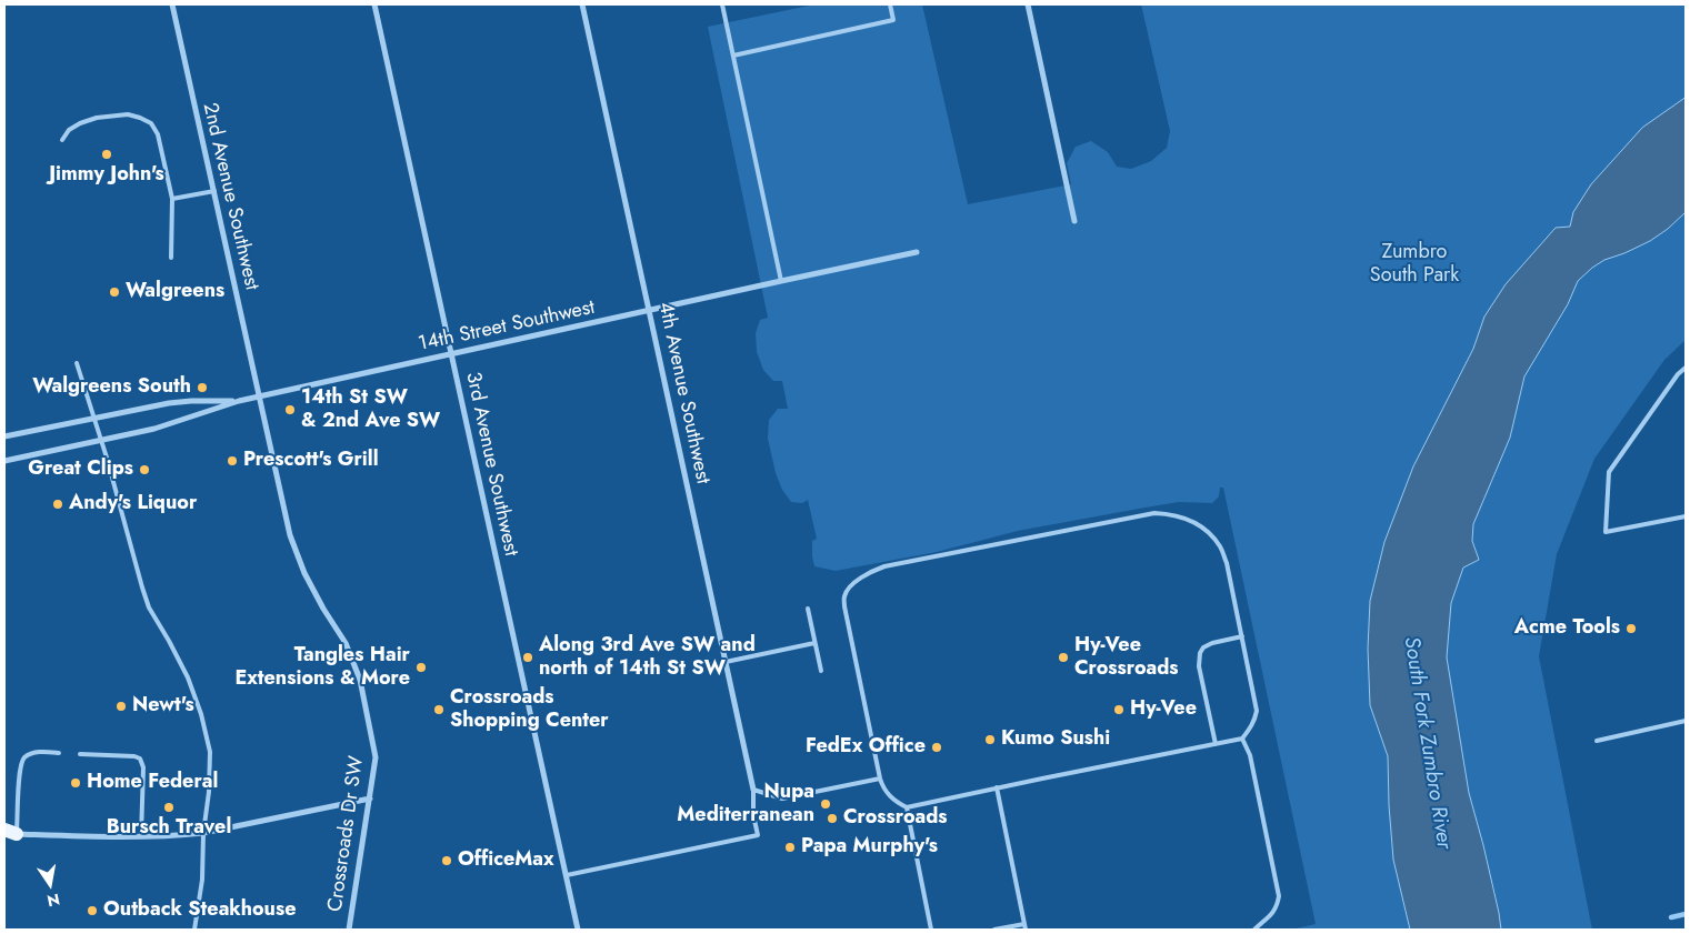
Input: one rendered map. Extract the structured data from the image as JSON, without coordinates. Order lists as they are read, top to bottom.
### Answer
{
  "streets": {
    "street": [
      "2nd Avenue Southwest",
      "14th Street Southwest",
      "4th Avenue Southwest",
      "3rd Avenue Southwest",
      "Crossroads Dr SW"
    ]
  },
  "crossings": [
    ["2nd Avenue Southwest", "14th Street Southwest"],
    ["2nd Avenue Southwest", "Crossroads Dr SW"],
    ["14th Street Southwest", "4th Avenue Southwest"],
    ["14th Street Southwest", "3rd Avenue Southwest"],
    ["14th Street Southwest", "Crossroads Dr SW"]
  ],
  "water": ["South Fork Zumbro River"],
  "parks": ["Zumbro South Park"],
  "places": [
    "Jimmy John's",
    "Walgreens",
    "Walgreens South",
    "14th St SW & 2nd Ave SW",
    "Prescott's Grill",
    "Great Clips",
    "Andy's Liquor",
    "Acme Tools",
    "Along 3rd Ave SW and north of 14th St SW",
    "Hy-Vee Crossroads",
    "Tangles Hair Extensions & More",
    "Newt's",
    "Crossroads Shopping Center",
    "Hy-Vee",
    "Kumo Sushi",
    "FedEx Office",
    "Home Federal",
    "Nupa Mediterranean",
    "Bursch Travel",
    "Crossroads",
    "Papa Murphy's",
    "OfficeMax",
    "Outback Steakhouse"
  ],
  "north": "bottom"
}
